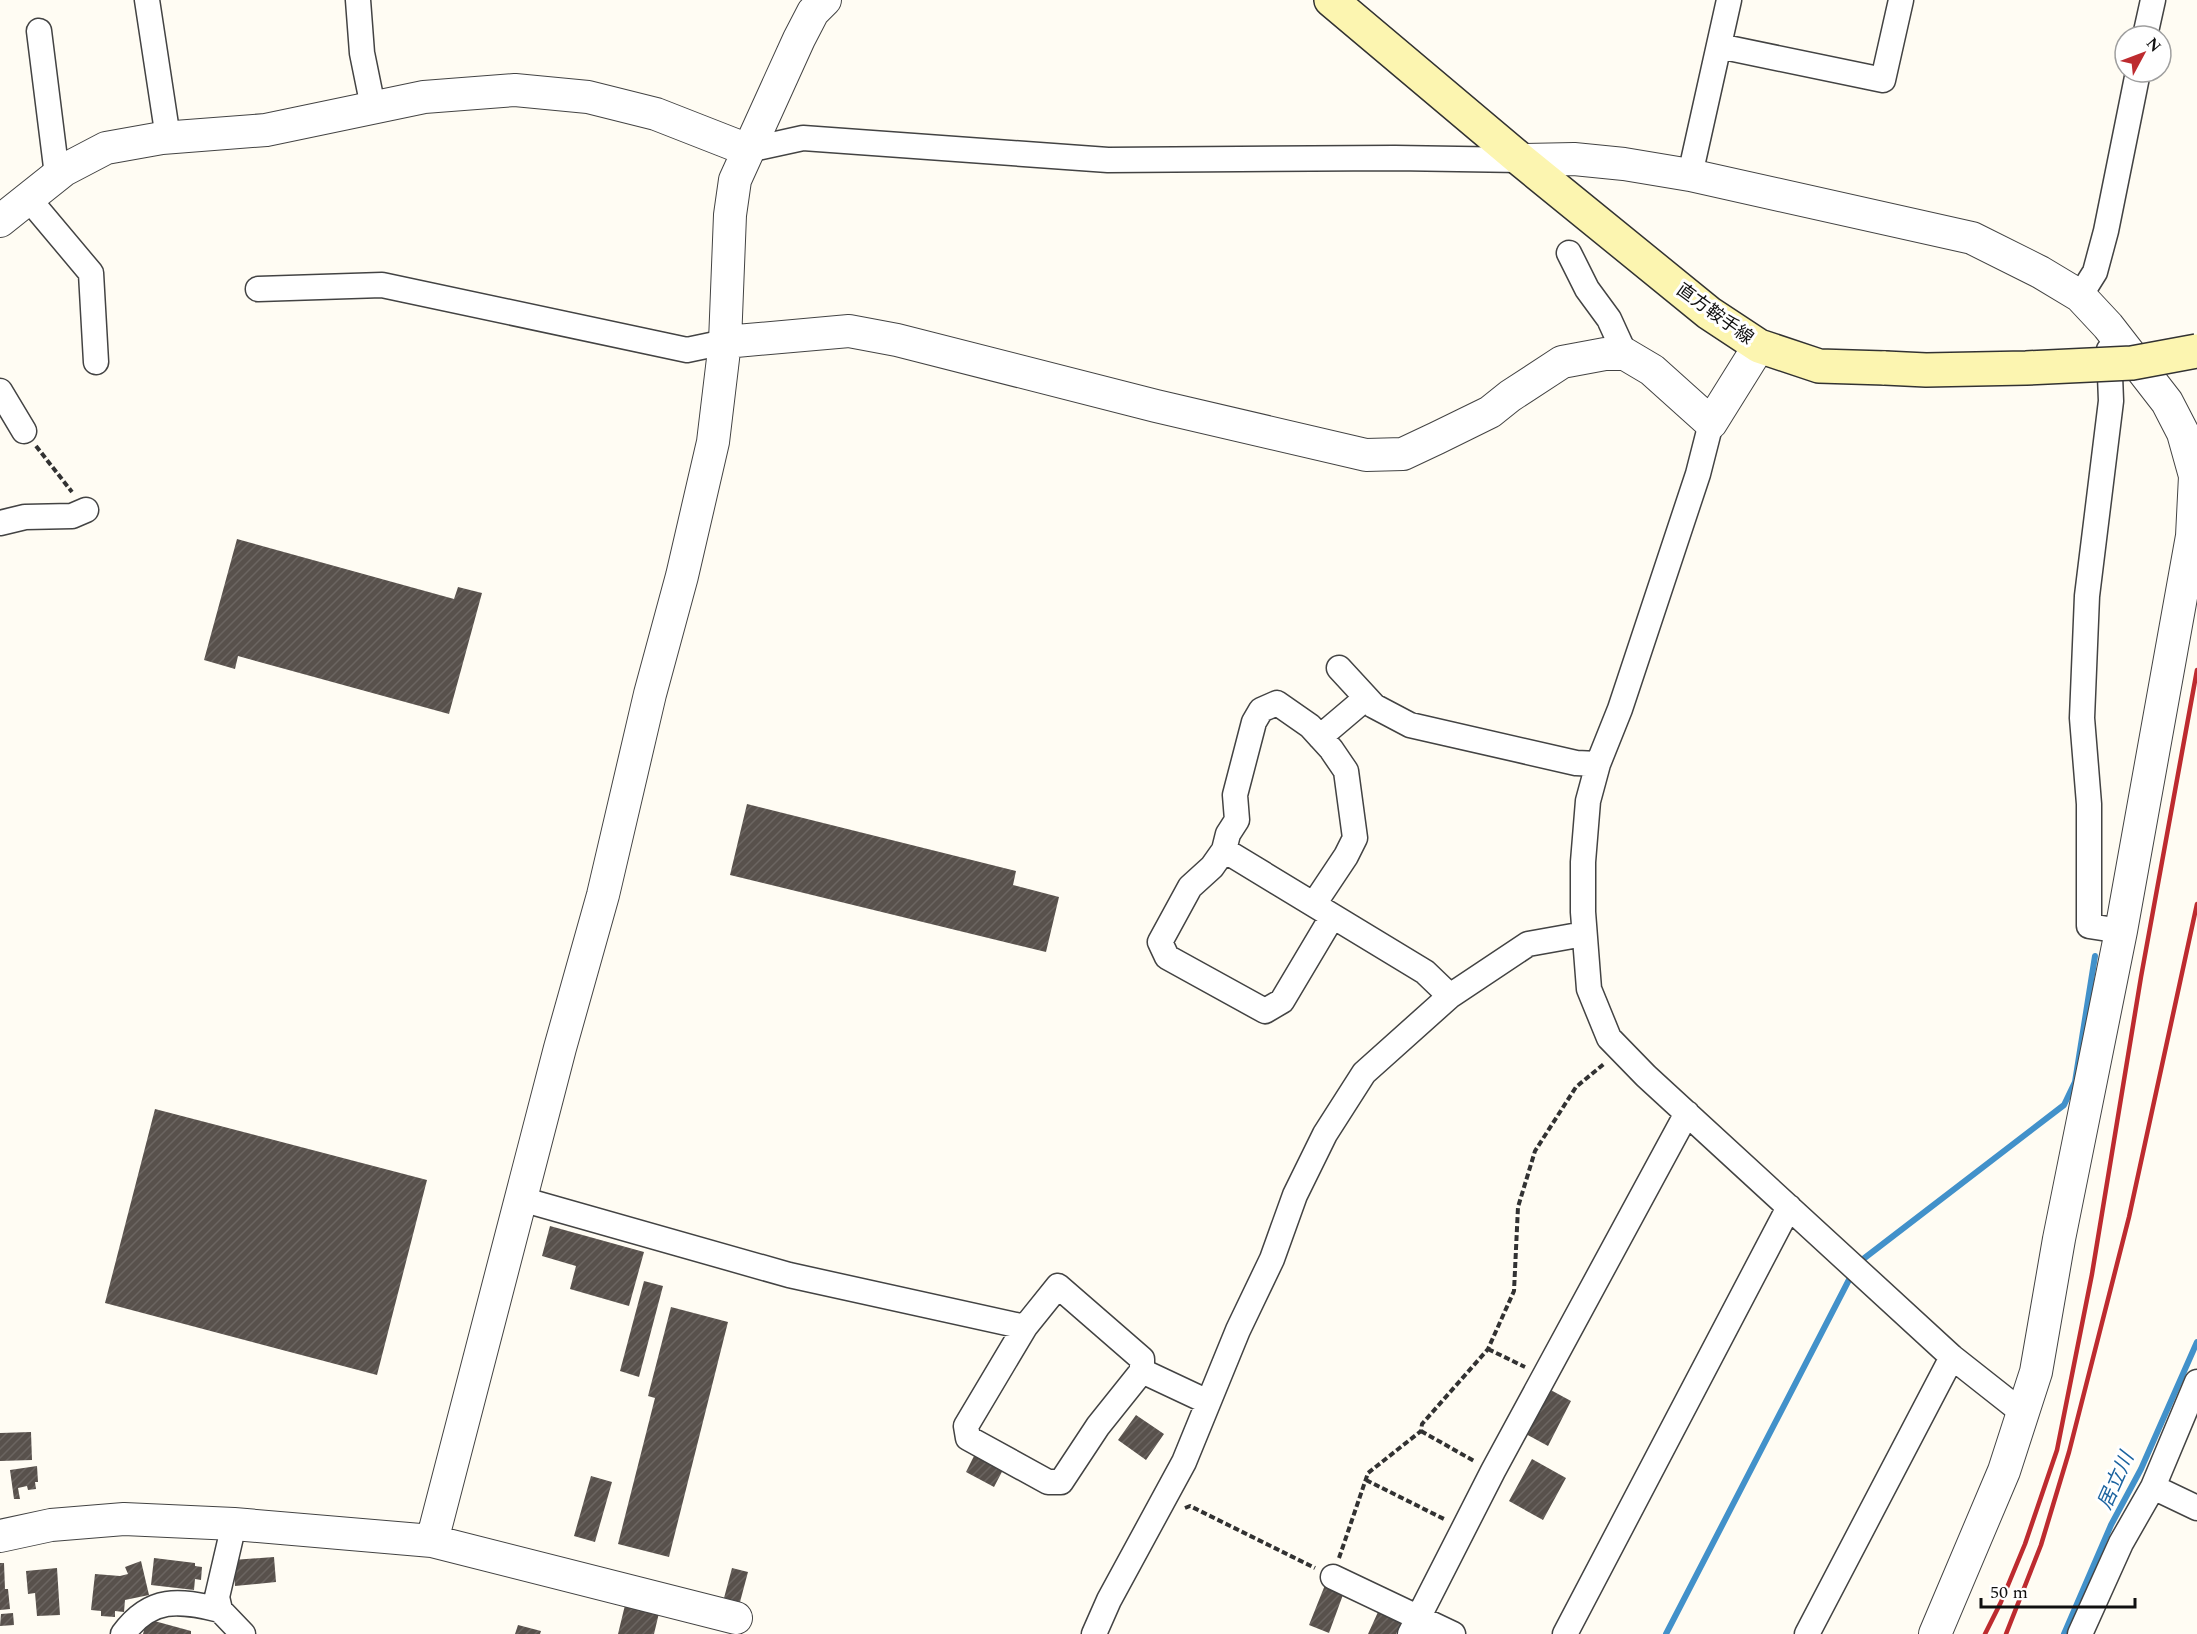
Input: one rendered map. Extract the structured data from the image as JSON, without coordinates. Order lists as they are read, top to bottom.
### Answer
{
  "streets": {
    "main road": ["直方鞍手線"]
  },
  "water": ["居立川"],
  "scale_bar": "50 m",
  "north": "top right"
}
